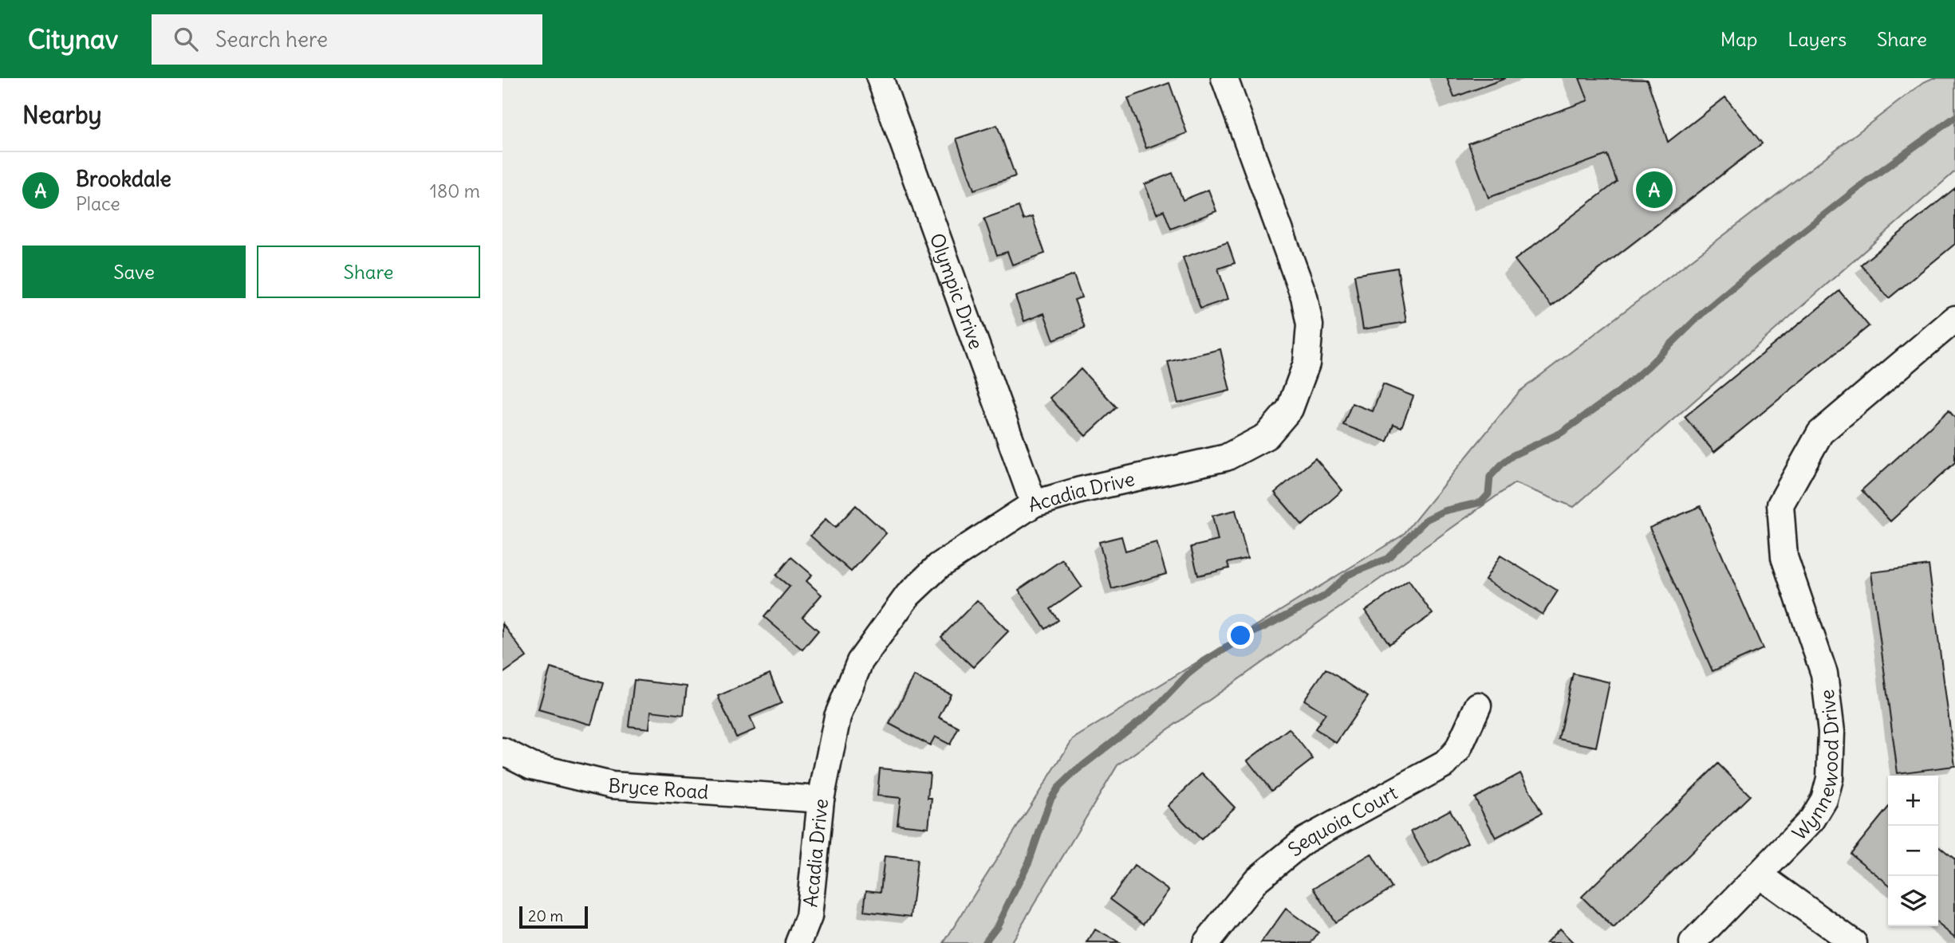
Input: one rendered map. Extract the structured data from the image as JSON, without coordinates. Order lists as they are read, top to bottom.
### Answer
{
  "streets": {
    "street": [
      "Olympic Drive",
      "Acadia Drive",
      "Wynnewood Drive",
      "Bryce Road",
      "Sequoia Court"
    ]
  },
  "crossings": [
    ["Olympic Drive", "Acadia Drive"],
    ["Acadia Drive", "Bryce Road"]
  ],
  "scale_bar": "20 m",
  "page": {
    "header": "Citynav",
    "search": "Search here",
    "nav": ["Map", "Layers", "Share"],
    "heading": "Nearby",
    "list": [
      {
        "mark": "A",
        "name": "Brookdale",
        "note": "Place",
        "value": "180 m"
      }
    ],
    "pins": "A",
    "buttons": ["Save", "Share"],
    "map_buttons": ["+", "−"],
    "scale": "20 m"
  }
}
